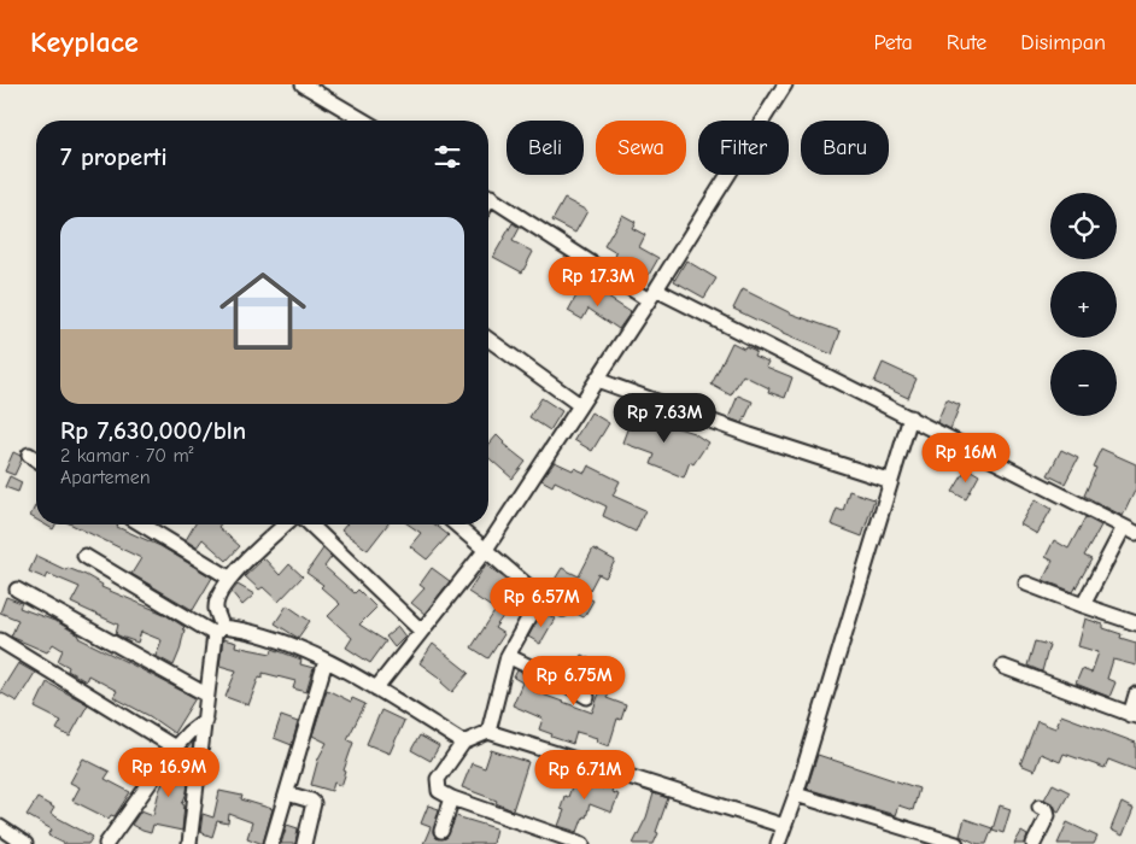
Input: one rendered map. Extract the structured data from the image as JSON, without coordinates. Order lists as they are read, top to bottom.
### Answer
{
  "page": {
    "header": "Keyplace",
    "nav": ["Peta", "Rute", "Disimpan"],
    "chip": [
      "Beli",
      "Sewa",
      "Filter",
      "Baru"
    ],
    "heading": "7 properti",
    "map_buttons": ["+", "−"],
    "list": [
      {
        "name": "Rp 7,630,000/bln",
        "note": "2 kamar · 70 m² · Apartemen"
      }
    ],
    "price": [
      "Rp 17.3M",
      "Rp 7.63M",
      "Rp 16M",
      "Rp 6.57M",
      "Rp 6.75M",
      "Rp 16.9M",
      "Rp 6.71M"
    ]
  }
}
